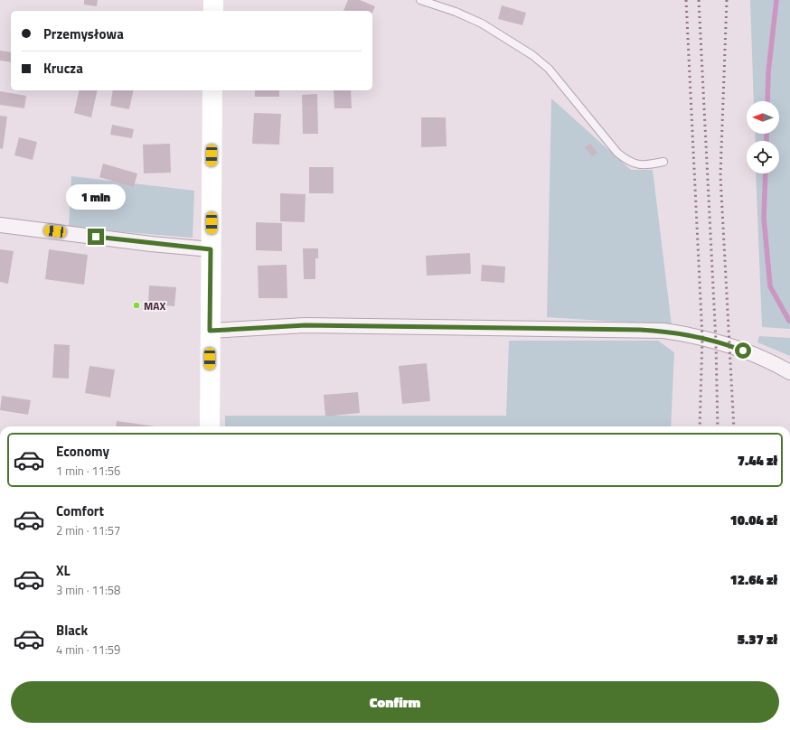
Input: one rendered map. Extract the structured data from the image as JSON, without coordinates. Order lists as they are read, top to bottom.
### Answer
{
  "places": ["MAX"],
  "north": "left",
  "page": {
    "banner": ["Przemysłowa", "Krucza"],
    "bubble": "1 min",
    "list": [
      {
        "name": "Economy",
        "note": "1 min · 11:56",
        "value": "7.44 zł"
      },
      {
        "name": "Comfort",
        "note": "2 min · 11:57",
        "value": "10.04 zł"
      },
      {
        "name": "XL",
        "note": "3 min · 11:58",
        "value": "12.64 zł"
      },
      {
        "name": "Black",
        "note": "4 min · 11:59",
        "value": "5.37 zł"
      }
    ],
    "buttons": "Confirm"
  }
}
